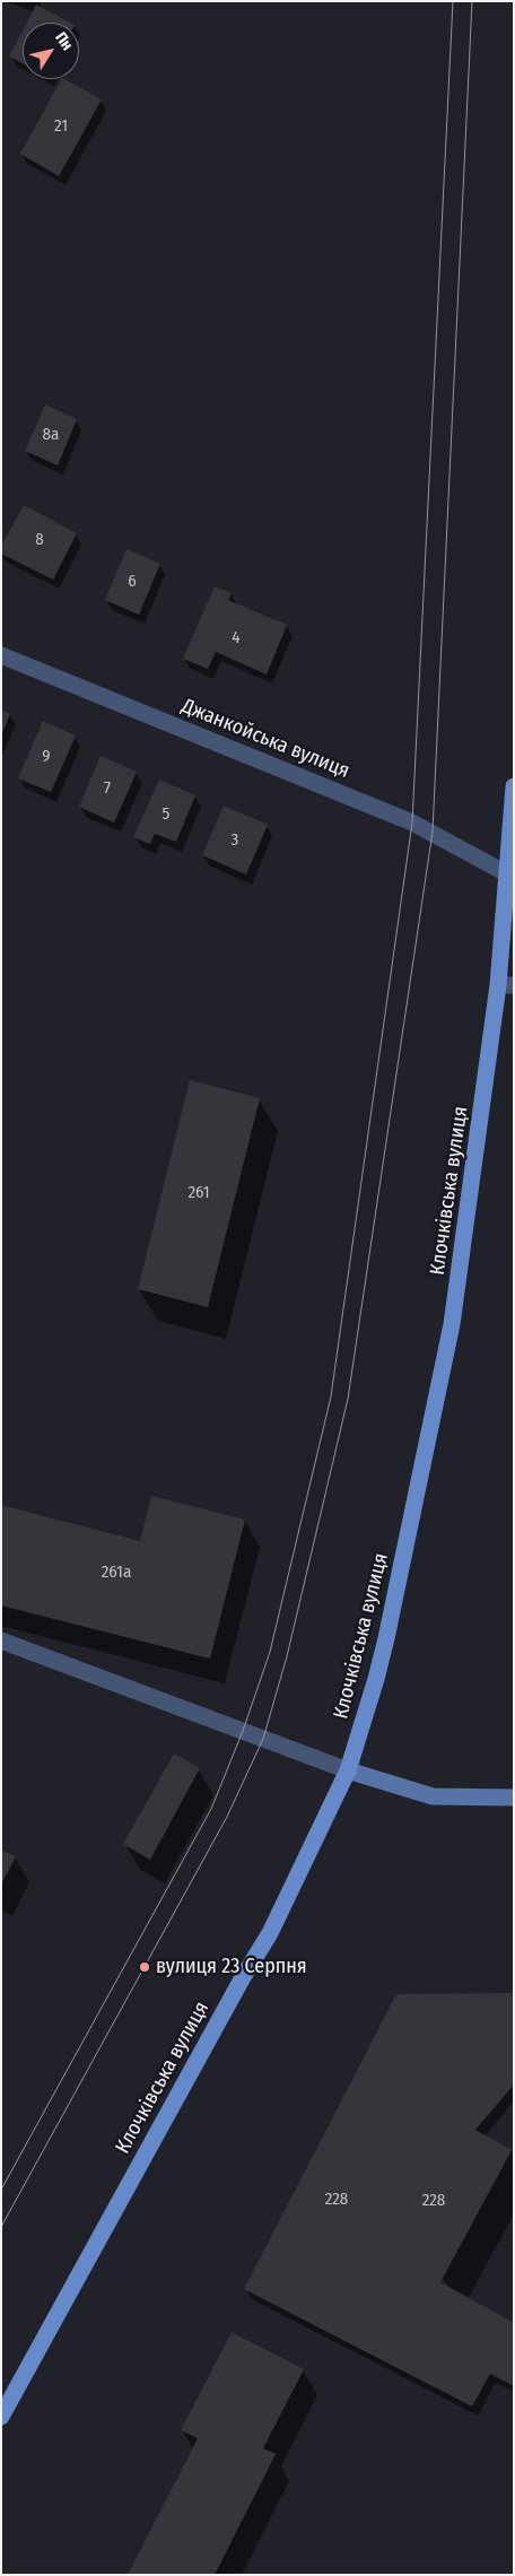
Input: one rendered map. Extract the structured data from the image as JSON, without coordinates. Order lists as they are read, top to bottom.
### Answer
{
  "streets": {
    "main road": ["Клочківська вулиця"],
    "street": ["Джанкойська вулиця"]
  },
  "crossings": [
    ["Джанкойська вулиця", "Клочківська вулиця"]
  ],
  "places": ["вулиця 23 Серпня"],
  "house_numbers": [
    "21",
    "8а",
    "8",
    "6",
    "4",
    "9",
    "7",
    "5",
    "3",
    "261",
    "261а",
    "228",
    "228"
  ],
  "north": "top right"
}
